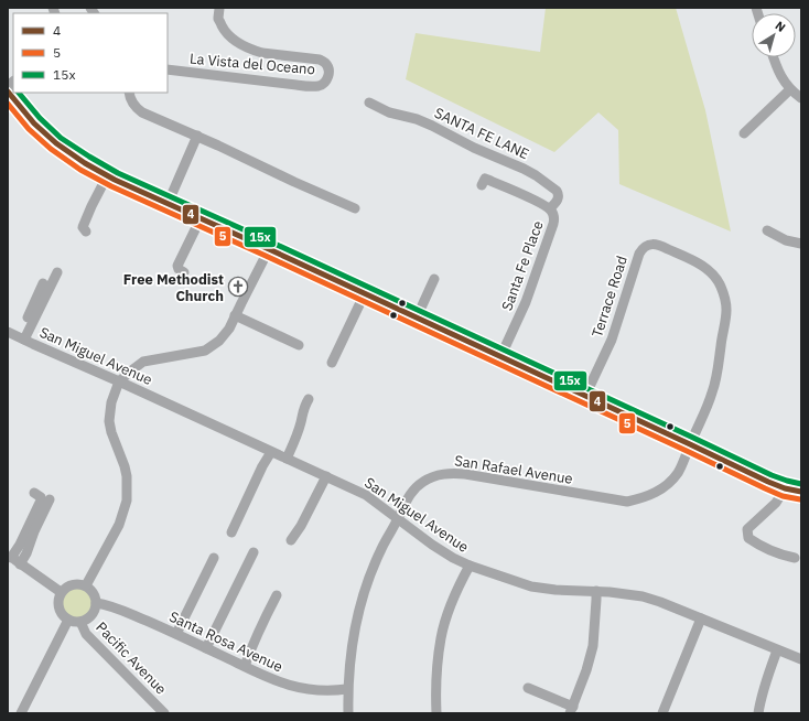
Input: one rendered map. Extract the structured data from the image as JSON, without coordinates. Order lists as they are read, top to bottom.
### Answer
{
  "streets": {
    "street": [
      "La Vista del Oceano",
      "SANTA FE LANE",
      "Santa Fe Place",
      "Terrace Road",
      "San Miguel Avenue",
      "San Rafael Avenue",
      "Santa Rosa Avenue",
      "Pacific Avenue"
    ]
  },
  "crossings": [
    ["SANTA FE LANE", "Santa Fe Place"],
    ["Terrace Road", "San Rafael Avenue"],
    ["San Miguel Avenue", "San Rafael Avenue"],
    ["San Rafael Avenue", "Santa Rosa Avenue"],
    ["Santa Rosa Avenue", "Pacific Avenue"]
  ],
  "places": {
    "church": ["Free Methodist Church"]
  },
  "lines": ["transit line 4", "transit line 15x", "transit line 5"],
  "legend": ["4", "5", "15x"],
  "north": "top right"
}
